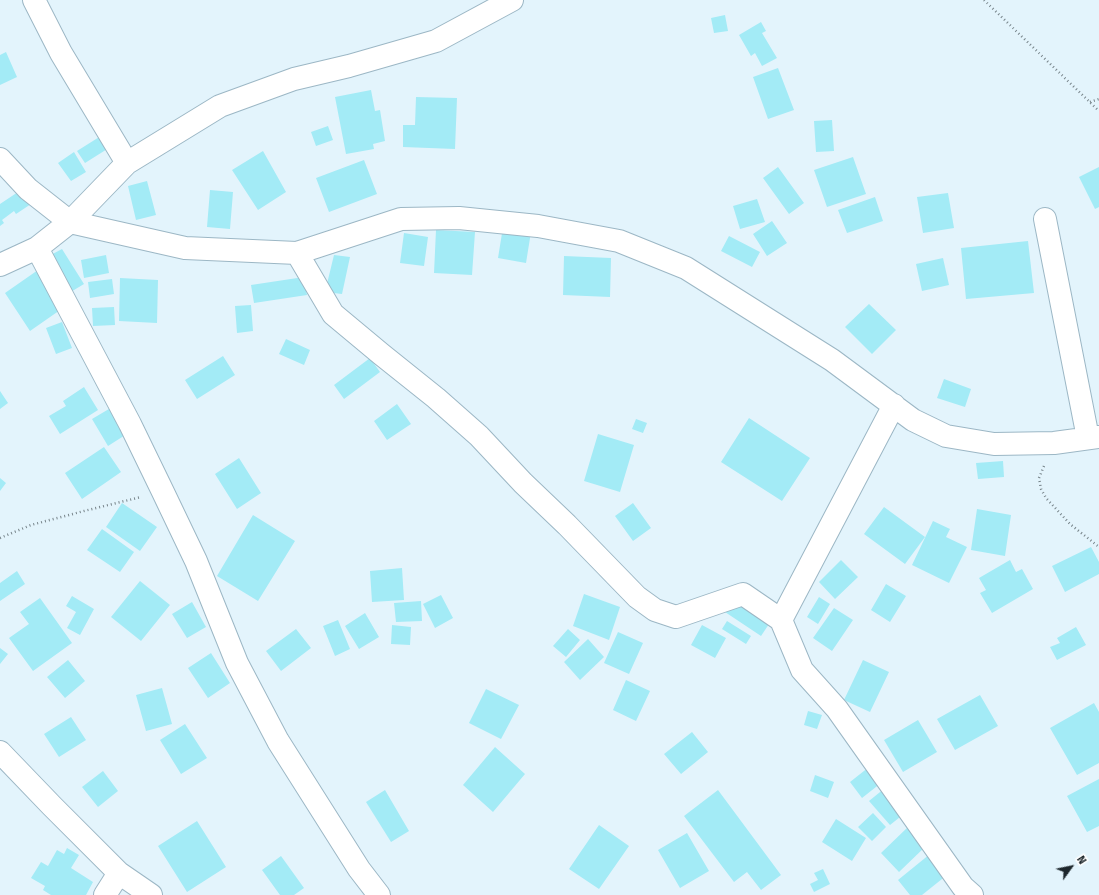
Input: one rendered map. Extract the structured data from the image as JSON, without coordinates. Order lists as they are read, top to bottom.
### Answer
{
  "north": "top right"
}
